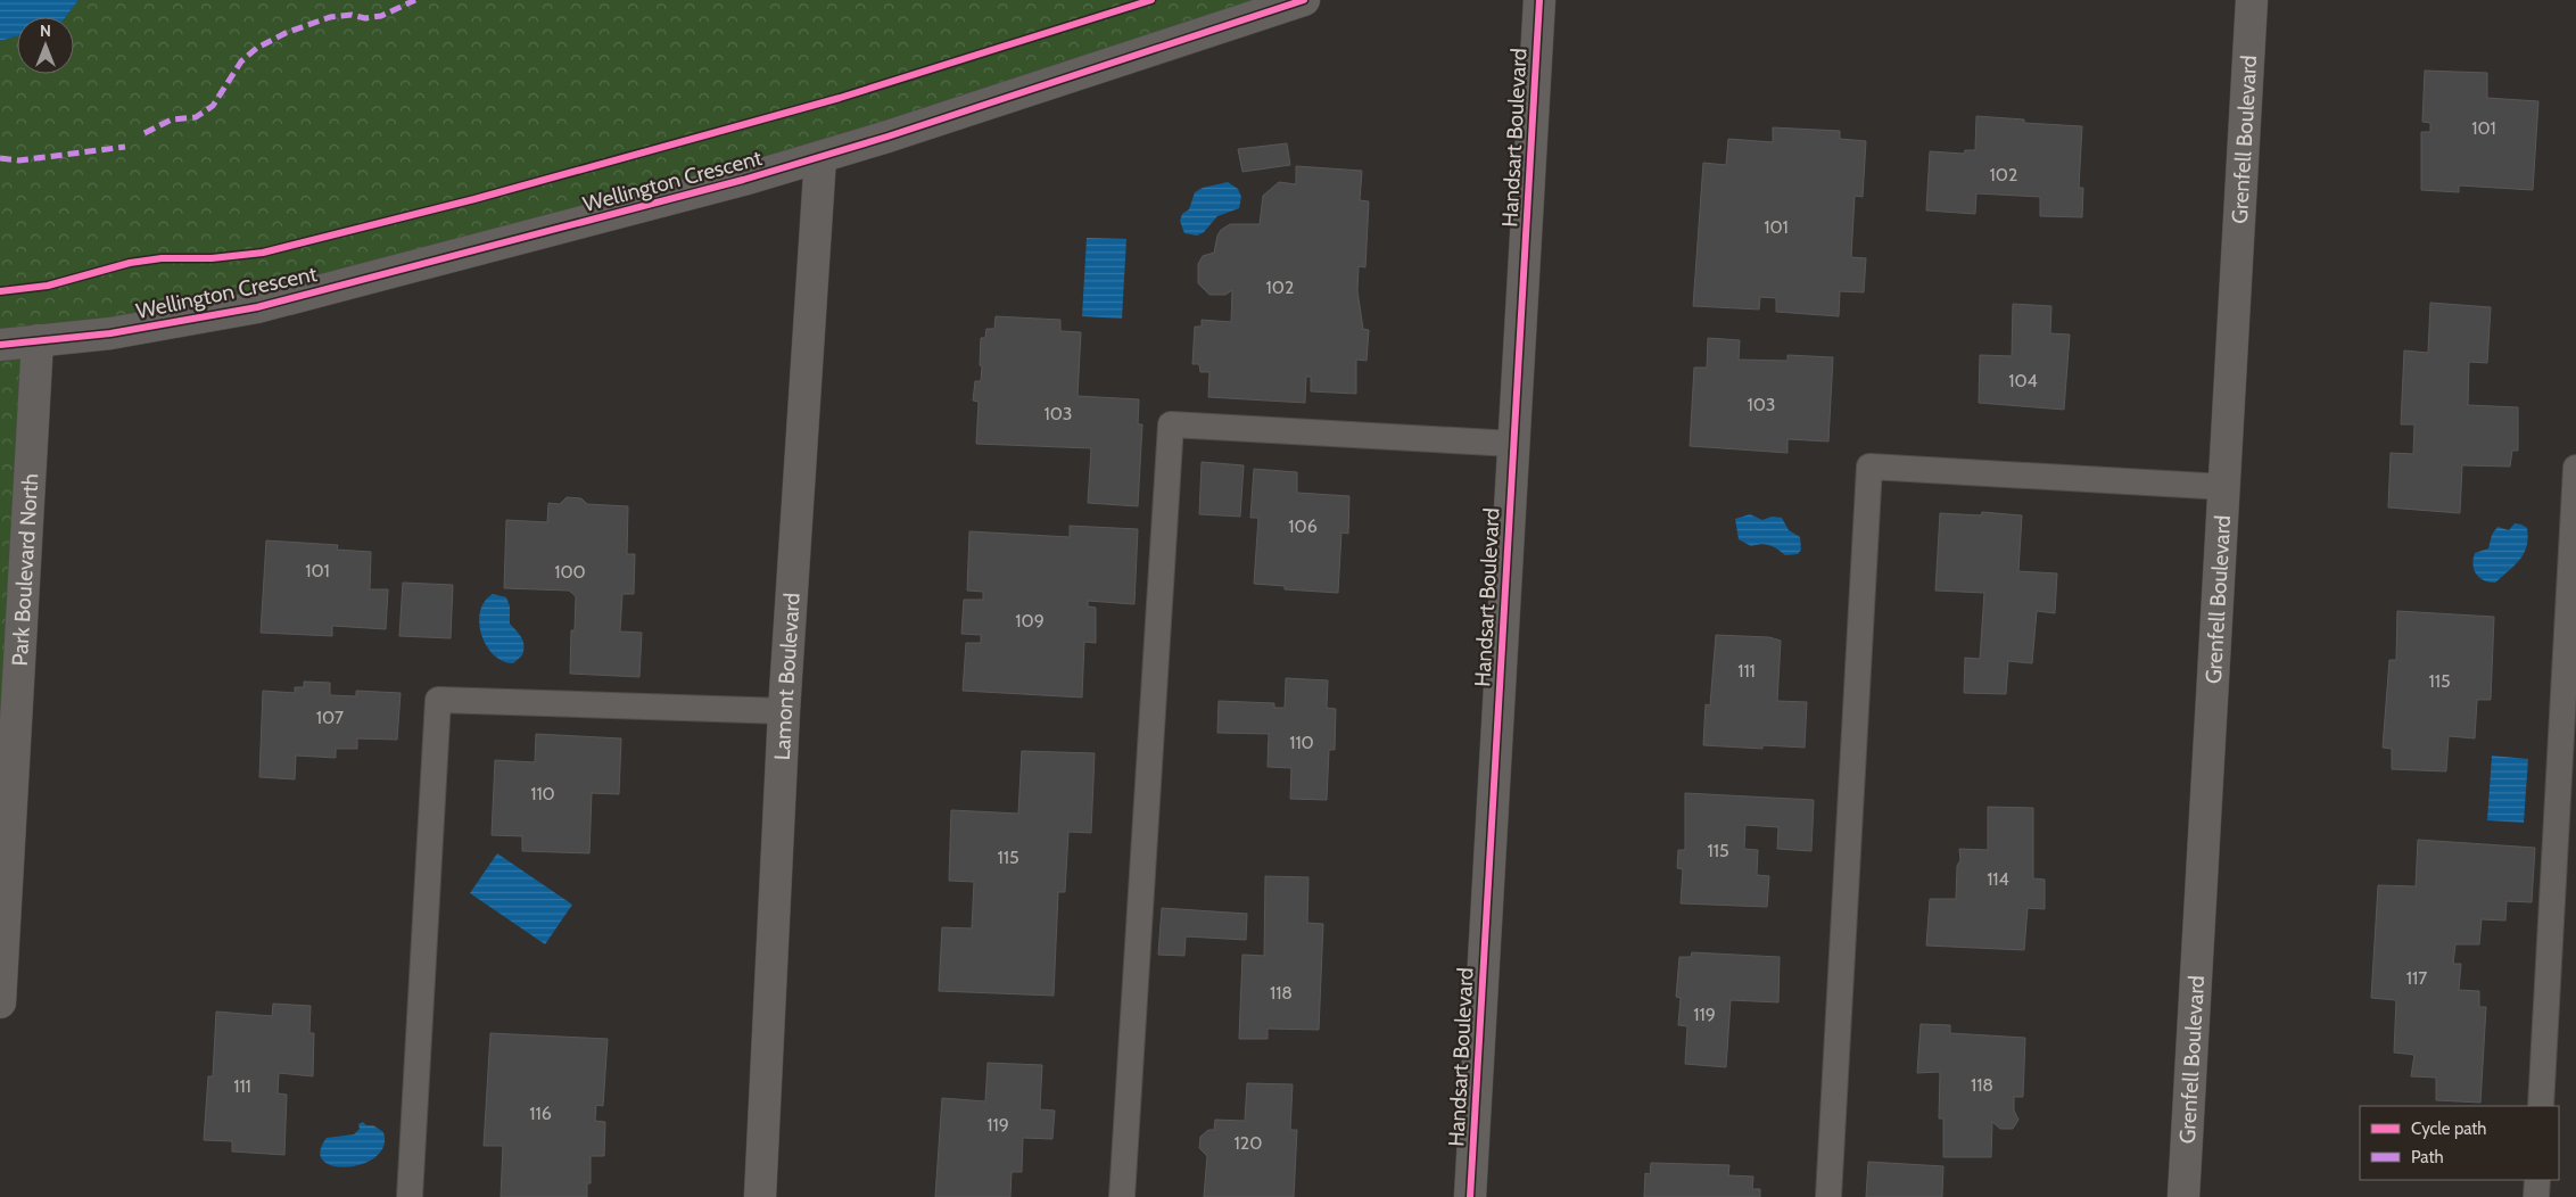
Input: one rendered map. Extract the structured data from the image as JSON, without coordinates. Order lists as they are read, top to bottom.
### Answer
{
  "streets": {
    "street": [
      "Handsart Boulevard",
      "Grenfell Boulevard",
      "Wellington Crescent",
      "Park Boulevard North",
      "Lamont Boulevard"
    ]
  },
  "crossings": [
    ["Wellington Crescent", "Park Boulevard North"],
    ["Wellington Crescent", "Lamont Boulevard"]
  ],
  "house_numbers": [
    "101",
    "102",
    "101",
    "102",
    "104",
    "103",
    "103",
    "106",
    "101",
    "100",
    "109",
    "111",
    "115",
    "107",
    "110",
    "110",
    "115",
    "115",
    "114",
    "117",
    "118",
    "119",
    "118",
    "111",
    "116",
    "119",
    "120"
  ],
  "legend": ["Cycle path", "Path"],
  "north": "top"
}
